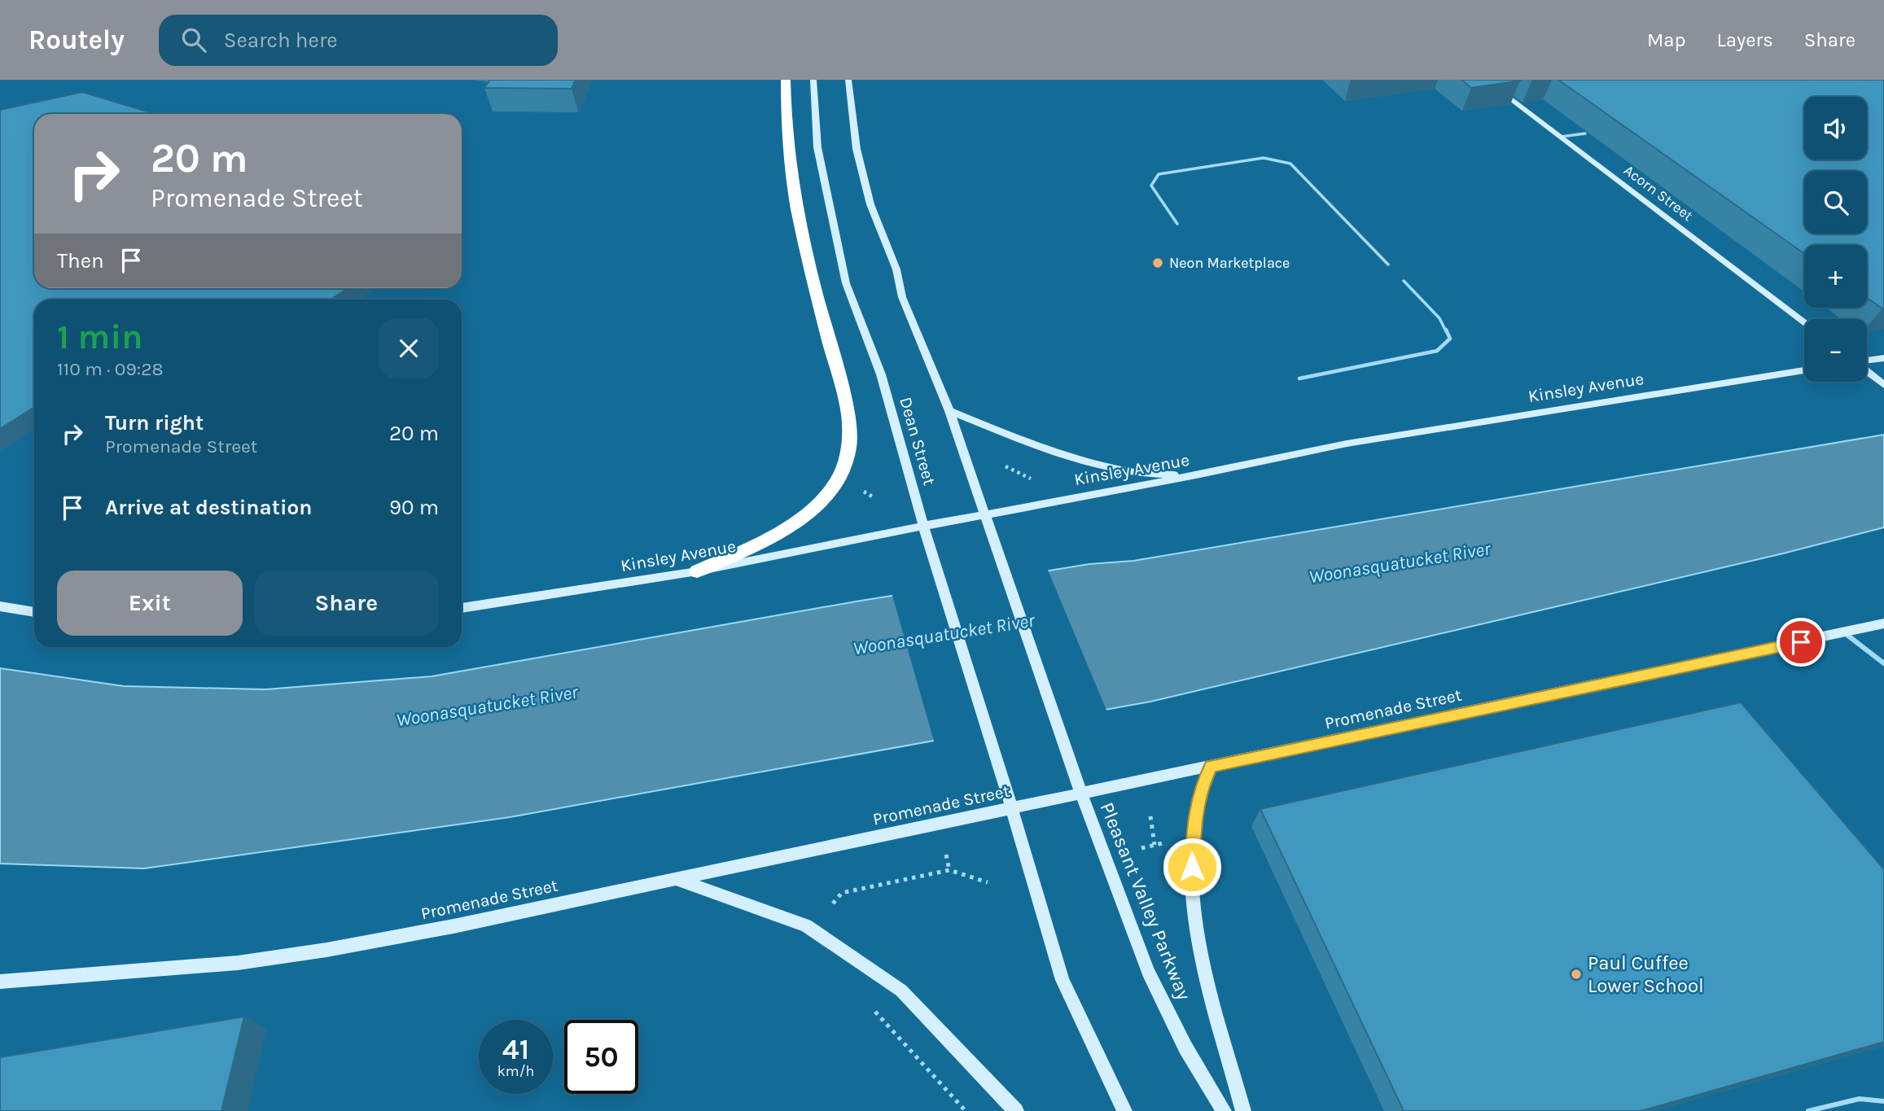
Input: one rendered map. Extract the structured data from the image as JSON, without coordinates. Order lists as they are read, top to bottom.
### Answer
{
  "streets": {
    "main road": [
      "Acorn Street",
      "Kinsley Avenue",
      "Dean Street",
      "Promenade Street",
      "Pleasant Valley Parkway"
    ]
  },
  "crossings": [
    ["Kinsley Avenue", "Dean Street"],
    ["Dean Street", "Promenade Street"],
    ["Promenade Street", "Pleasant Valley Parkway"]
  ],
  "water": ["Woonasquatucket River"],
  "places": ["Neon Marketplace", "Paul Cuffee Lower School"],
  "page": {
    "header": "Routely",
    "search": "Search here",
    "nav": ["Map", "Layers", "Share"],
    "map_buttons": ["+", "−"],
    "turn": ["20 m", "Promenade Street"],
    "then": "Then",
    "heading": ["1 min", "110 m · 09:28"],
    "list": [
      {
        "name": "Turn right",
        "note": "Promenade Street",
        "value": "20 m"
      },
      {
        "name": "Arrive at destination",
        "value": "90 m"
      }
    ],
    "buttons": ["Exit", "Share"],
    "speed": "41 km/h",
    "limit": "50"
  }
}
